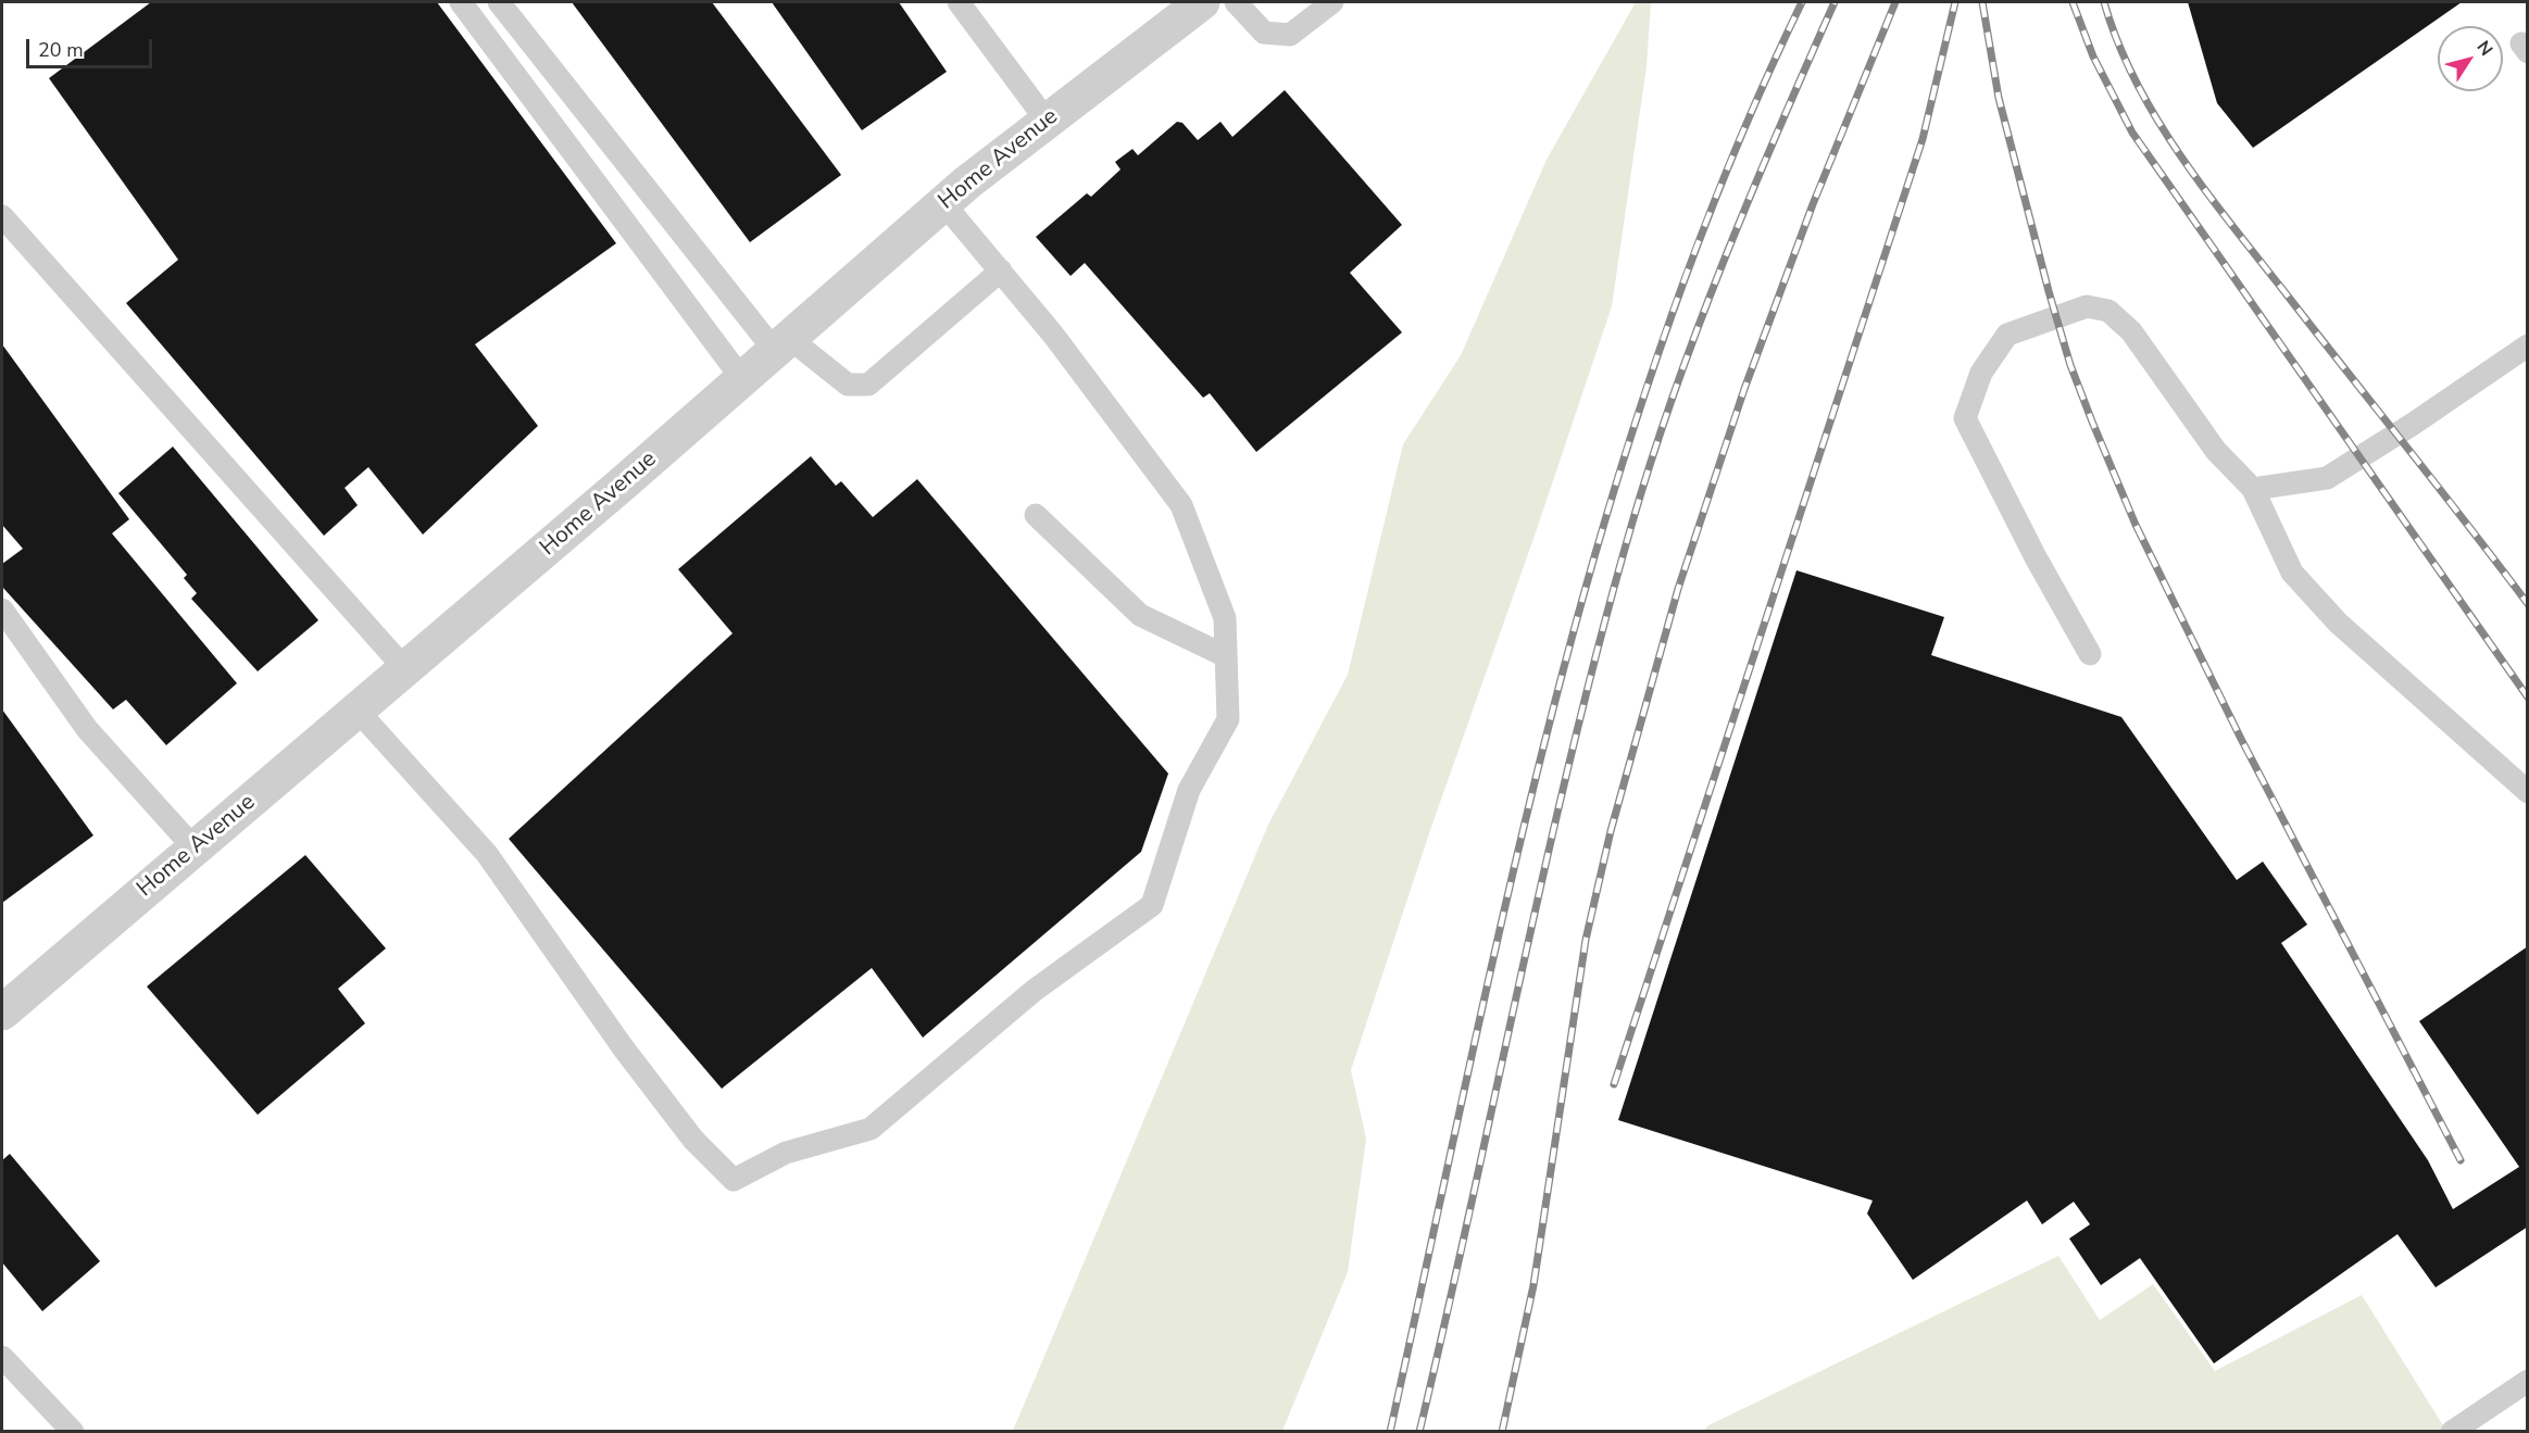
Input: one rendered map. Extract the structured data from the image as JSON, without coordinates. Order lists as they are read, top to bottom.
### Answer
{
  "streets": {
    "street": ["Home Avenue"]
  },
  "scale_bar": "20 m",
  "north": "top right"
}
